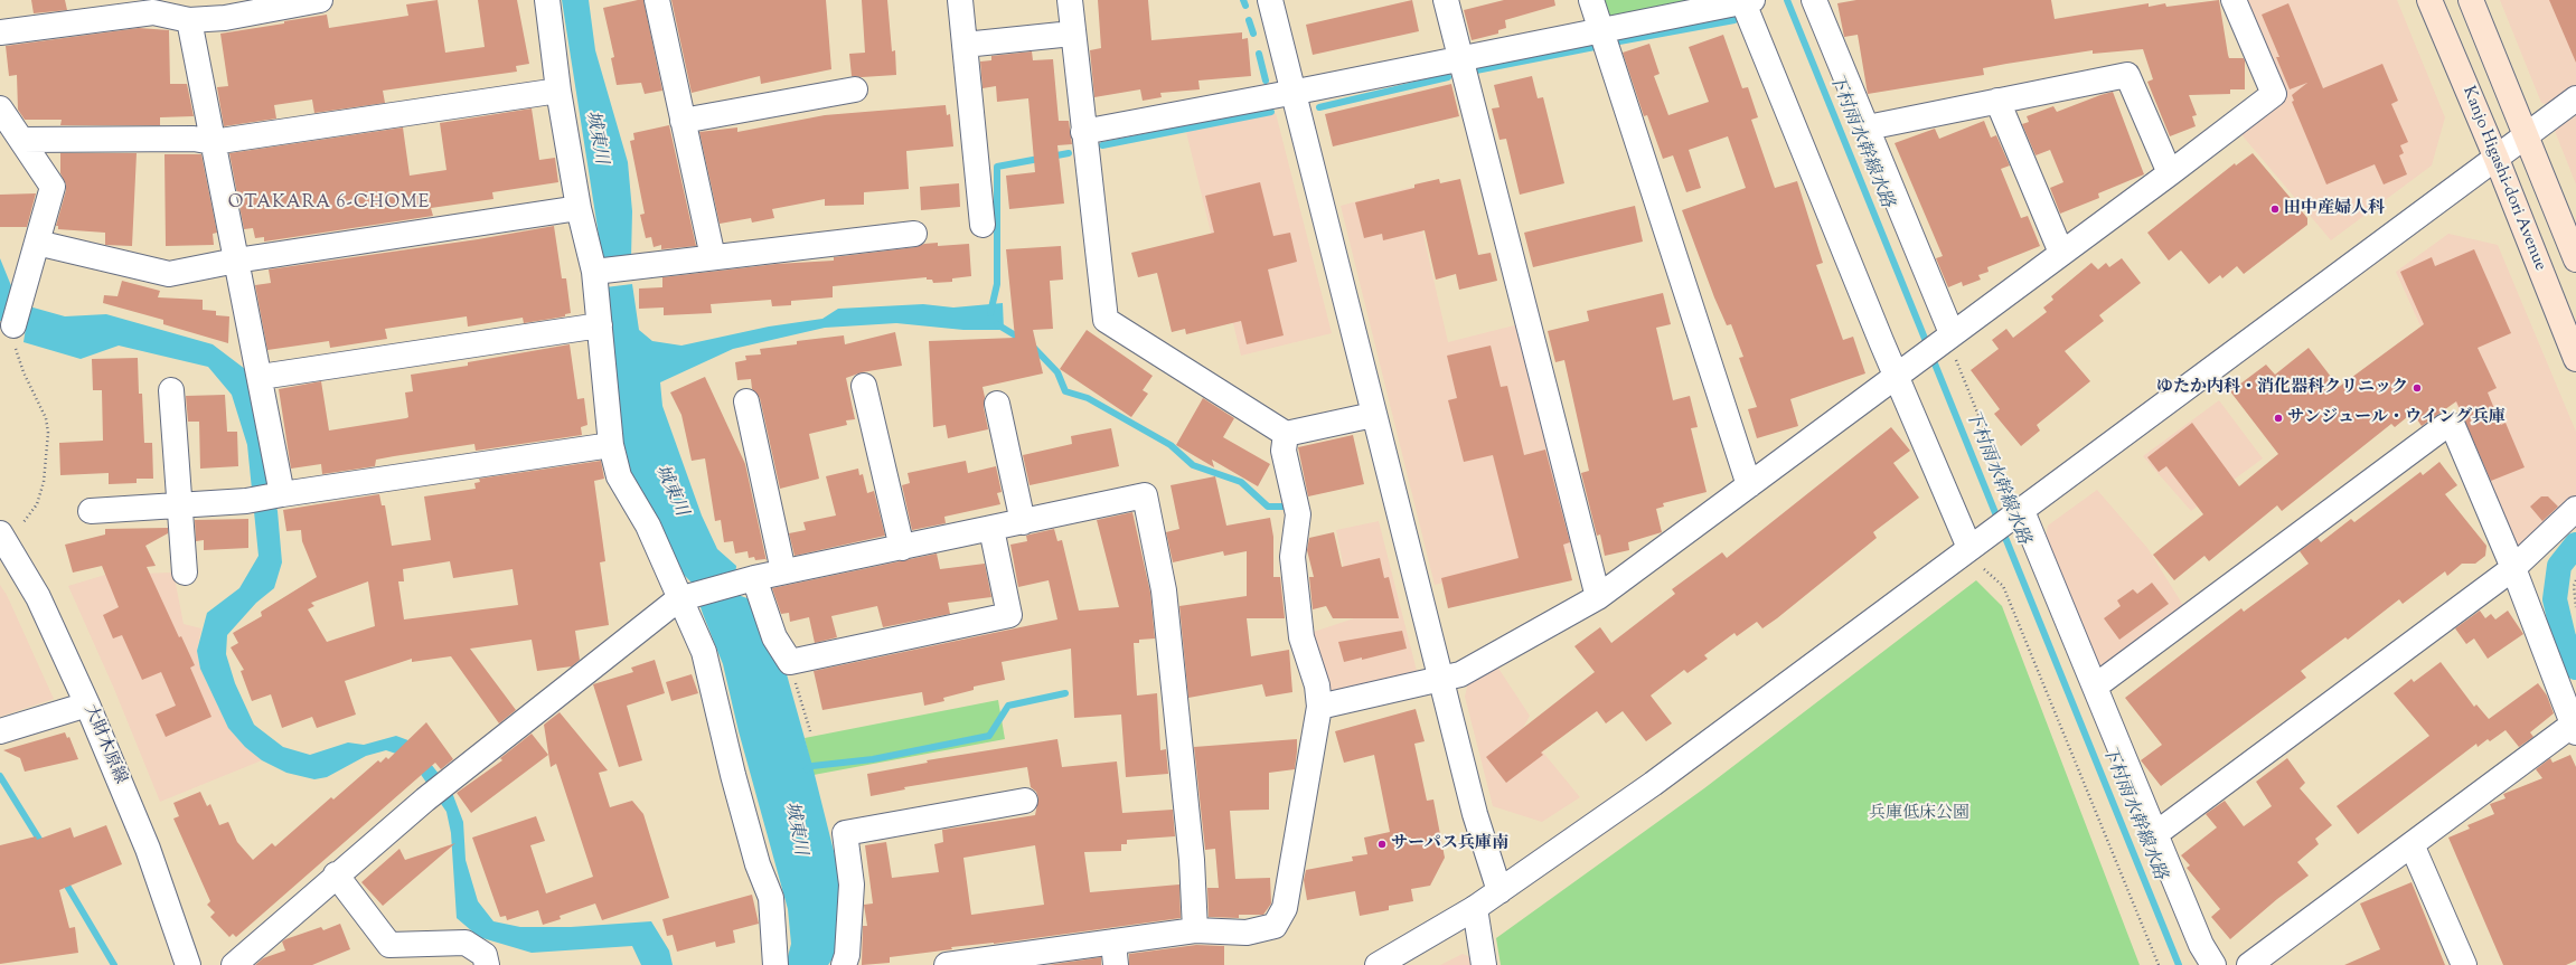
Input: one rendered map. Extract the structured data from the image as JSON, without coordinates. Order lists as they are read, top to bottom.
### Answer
{
  "streets": {
    "main road": ["Kanjo Higashi-dori Avenue"],
    "street": ["大財木原線"]
  },
  "districts": ["OTAKARA 6-CHOME"],
  "water": ["城東川", "下村雨水幹線水路"],
  "parks": ["兵庫低床公園"],
  "places": [
    "田中産婦人科",
    "ゆたか内科・消化器科クリニック",
    "サンジュール・ウイング兵庫",
    "サーパス兵庫南"
  ]
}
